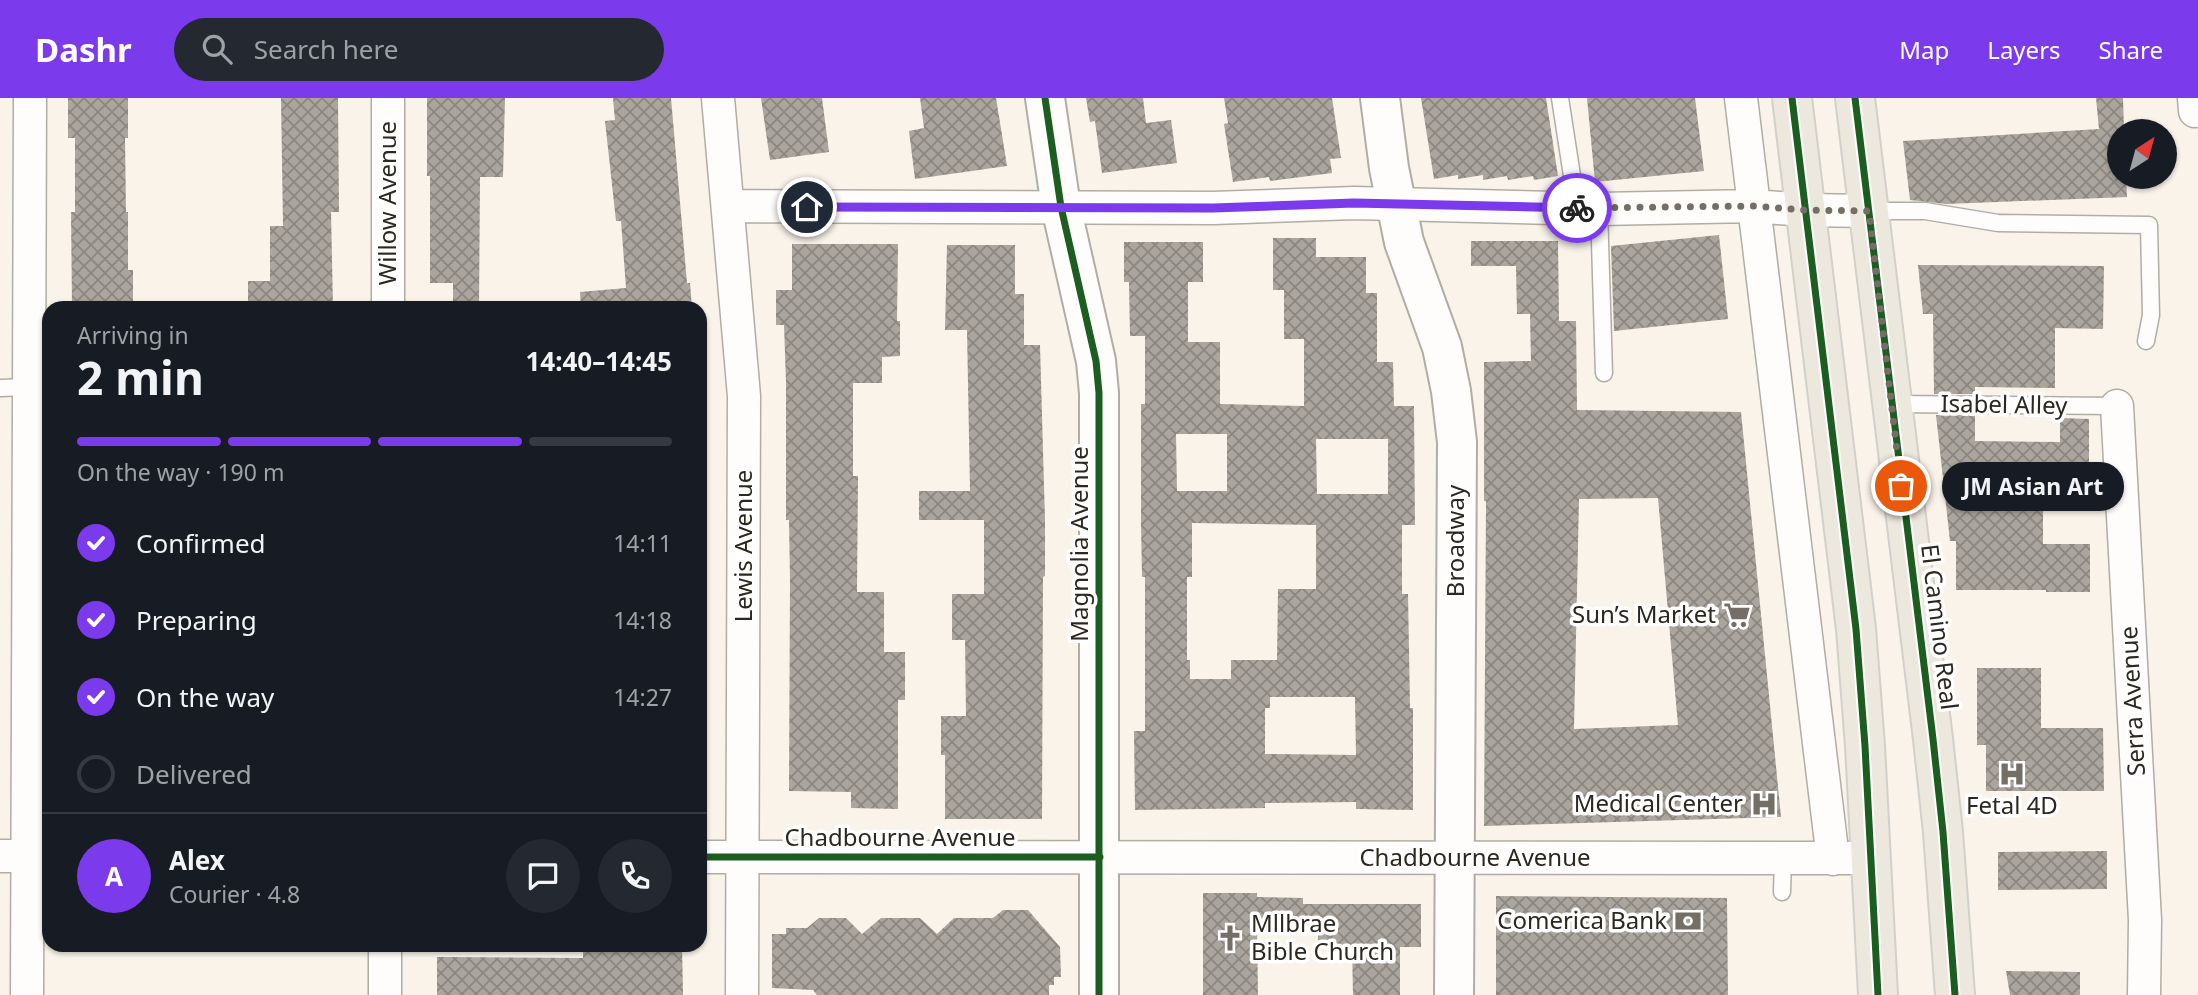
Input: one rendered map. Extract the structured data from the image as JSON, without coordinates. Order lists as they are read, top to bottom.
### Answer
{
  "streets": {
    "main road": ["El Camino Real"],
    "street": [
      "Willow Avenue",
      "Broadway",
      "Magnolia Avenue",
      "Lewis Avenue",
      "Serra Avenue",
      "Chadbourne Avenue"
    ],
    "lane": ["Isabel Alley"]
  },
  "crossings": [
    ["Isabel Alley", "El Camino Real"],
    ["Isabel Alley", "Serra Avenue"],
    ["Broadway", "Chadbourne Avenue"],
    ["Magnolia Avenue", "Chadbourne Avenue"],
    ["Lewis Avenue", "Chadbourne Avenue"]
  ],
  "places": {
    "other": ["JM Asian Art"],
    "supermarket": ["Sun’s Market"],
    "hospital": ["Fetal 4D", "Medical Center"],
    "bank": ["Comerica Bank"],
    "church": ["Mllbrae Bible Church"]
  },
  "north": "top right",
  "page": {
    "header": "Dashr",
    "search": "Search here",
    "nav": ["Map", "Layers", "Share"],
    "heading": ["2 min", "Arriving in", "14:40–14:45"],
    "panel": ["Alex", "Courier · 4.8"],
    "bar": "On the way · 190 m",
    "bubble": "JM Asian Art",
    "list": [
      ["Confirmed", "14:11"],
      ["Preparing", "14:18"],
      ["On the way", "14:27"],
      "Delivered"
    ],
    "round": "A"
  }
}
